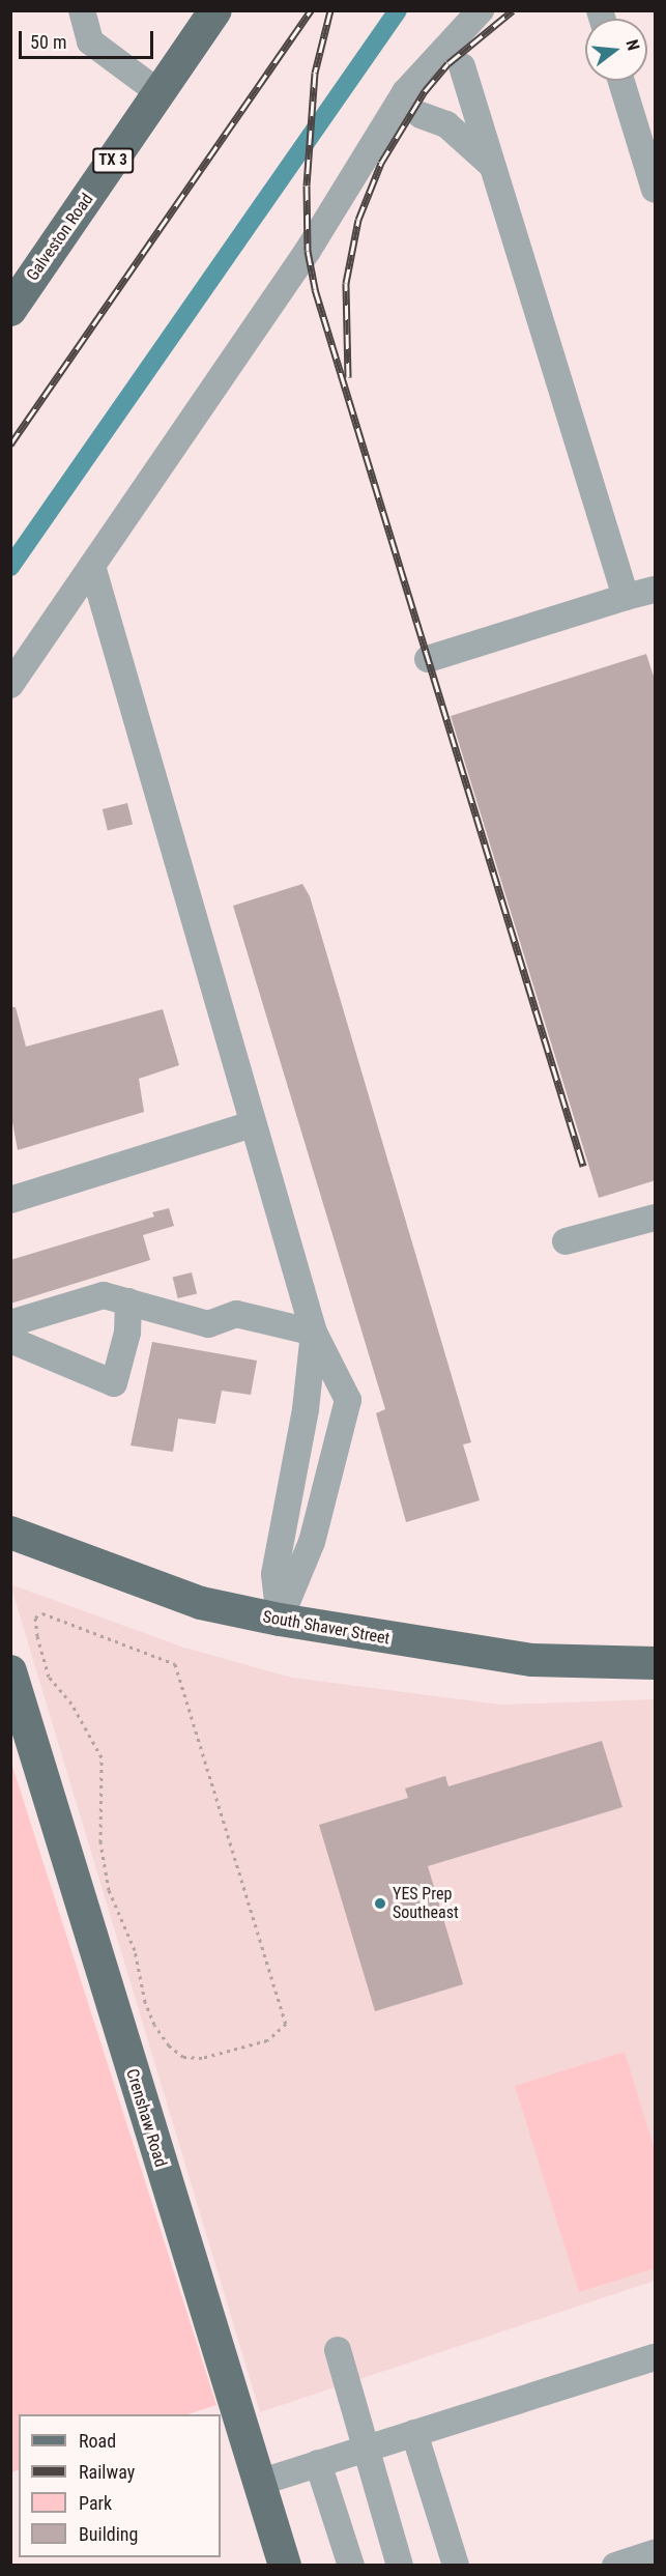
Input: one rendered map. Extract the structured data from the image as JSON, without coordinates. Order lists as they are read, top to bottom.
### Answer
{
  "streets": {
    "main road": [
      "TX 3",
      "Galveston Road",
      "South Shaver Street",
      "Crenshaw Road"
    ]
  },
  "places": ["YES Prep Southeast"],
  "legend": [
    "Road",
    "Railway",
    "Park",
    "Building"
  ],
  "scale_bar": "50 m",
  "north": "right"
}
